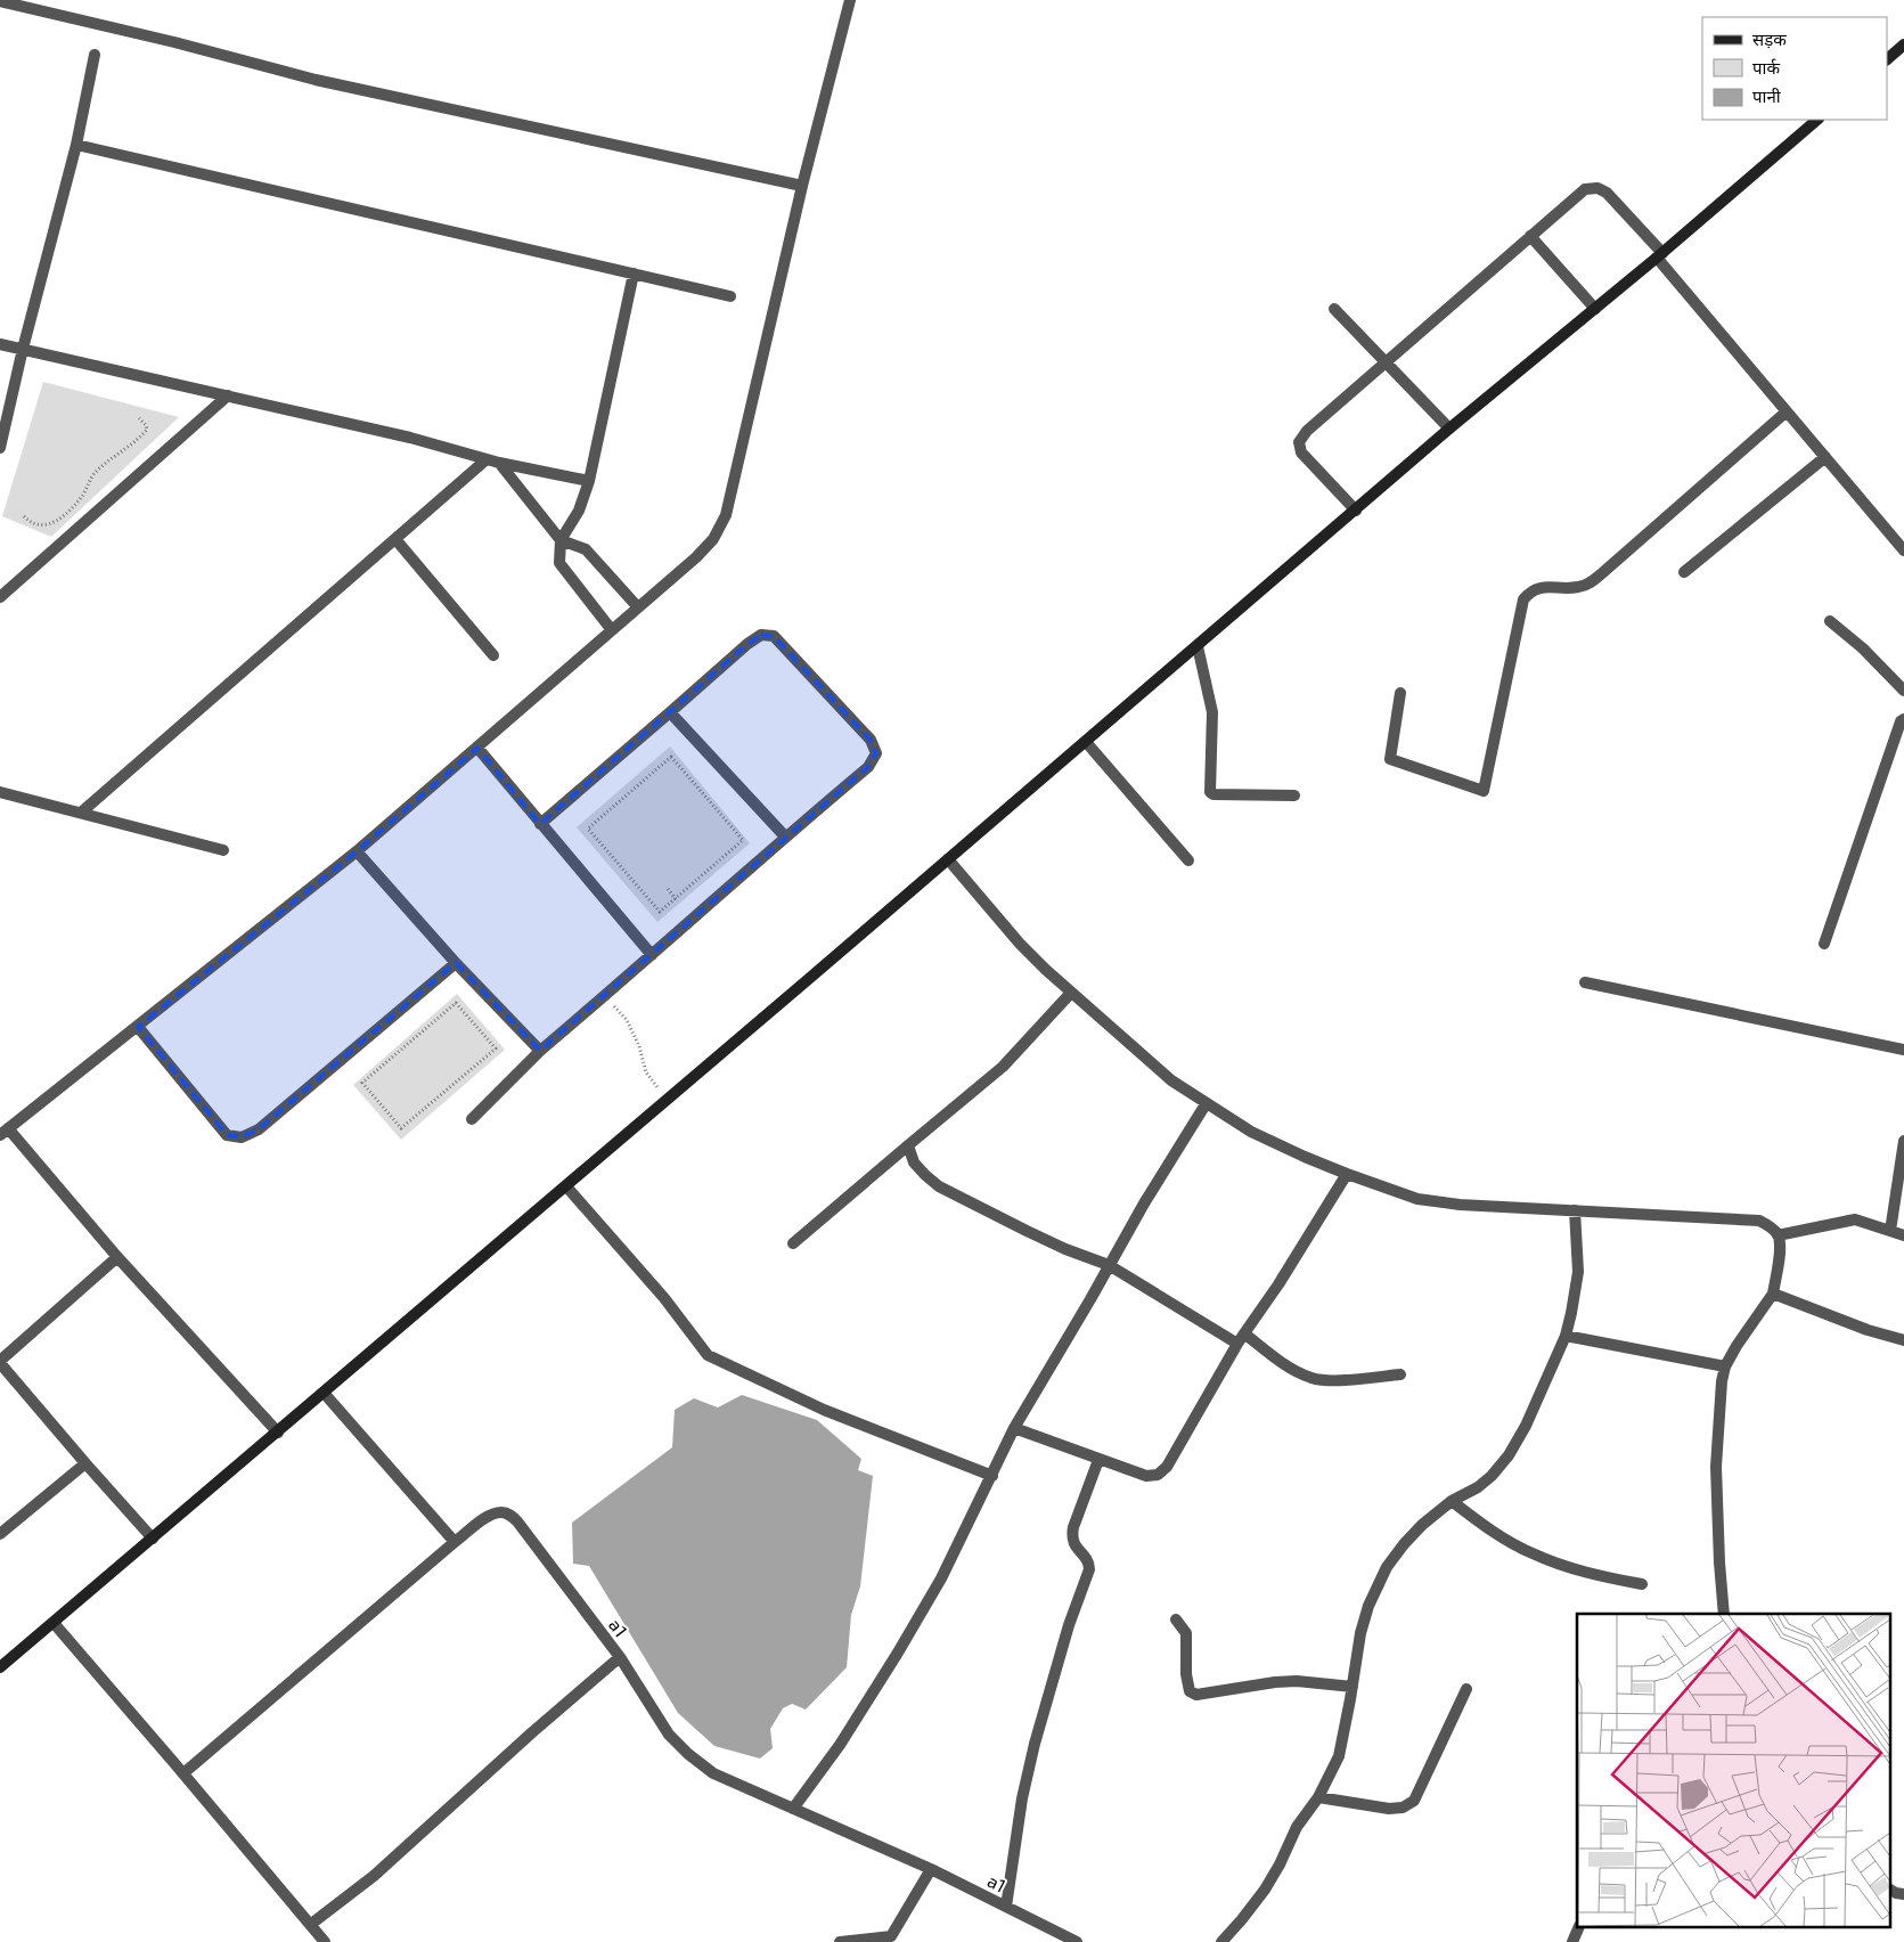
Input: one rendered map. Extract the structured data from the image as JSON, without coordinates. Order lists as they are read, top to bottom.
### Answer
{
  "streets": {
    "street": ["a1"]
  },
  "legend": ["सड़क", "पार्क", "पानी"]
}
